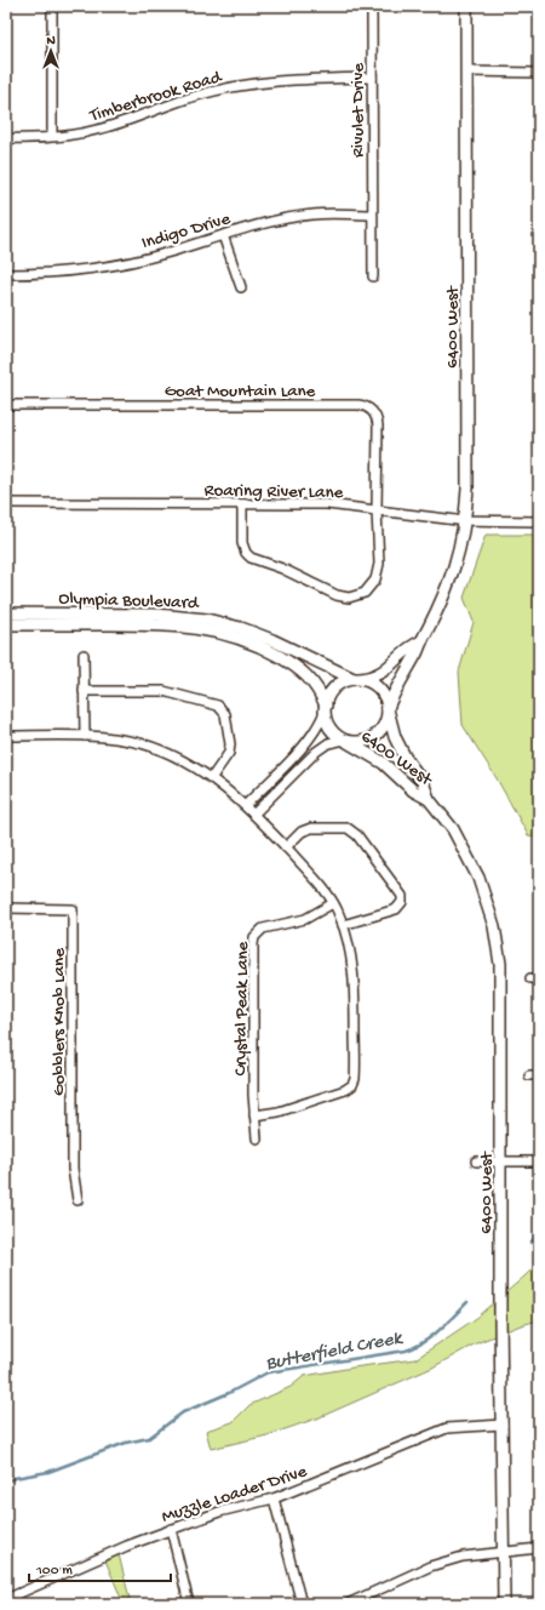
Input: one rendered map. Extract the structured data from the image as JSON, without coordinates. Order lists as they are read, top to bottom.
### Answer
{
  "streets": {
    "street": [
      "Timberbrook Road",
      "Rivulet Drive",
      "Indigo Drive",
      "6400 West",
      "Goat Mountain Lane",
      "Roaring River Lane",
      "Olympia Boulevard",
      "Crystal Peak Lane",
      "Gobblers Knob Lane",
      "Muzzle Loader Drive"
    ]
  },
  "crossings": [
    ["Timberbrook Road", "Rivulet Drive"],
    ["Rivulet Drive", "Indigo Drive"],
    ["6400 West", "Roaring River Lane"],
    ["6400 West", "Olympia Boulevard"],
    ["6400 West", "Muzzle Loader Drive"],
    ["Goat Mountain Lane", "Roaring River Lane"]
  ],
  "water": ["Butterfield Creek"],
  "scale_bar": "100 m",
  "north": "top"
}
